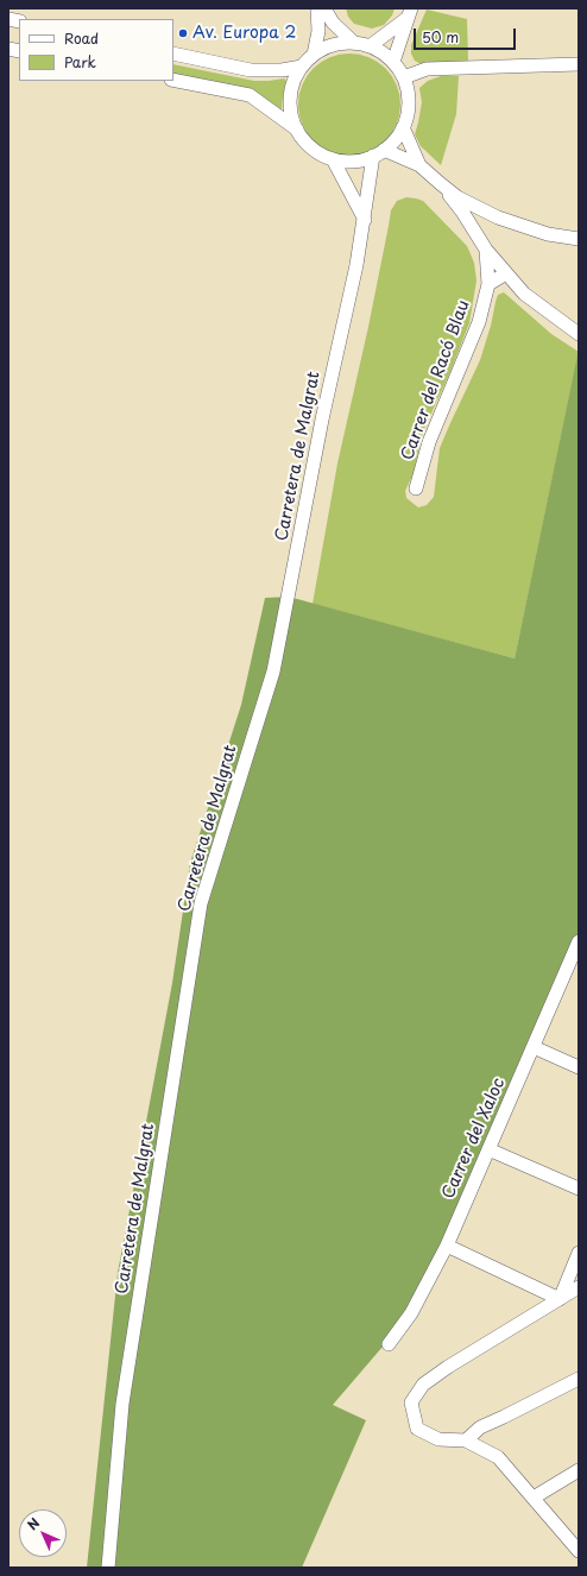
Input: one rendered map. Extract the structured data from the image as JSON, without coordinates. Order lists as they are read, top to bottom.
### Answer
{
  "streets": {
    "street": ["Carrer del Racó Blau", "Carretera de Malgrat", "Carrer del Xaloc"]
  },
  "places": ["Av. Europa 2"],
  "legend": ["Road", "Park"],
  "scale_bar": "50 m",
  "north": "top left"
}
